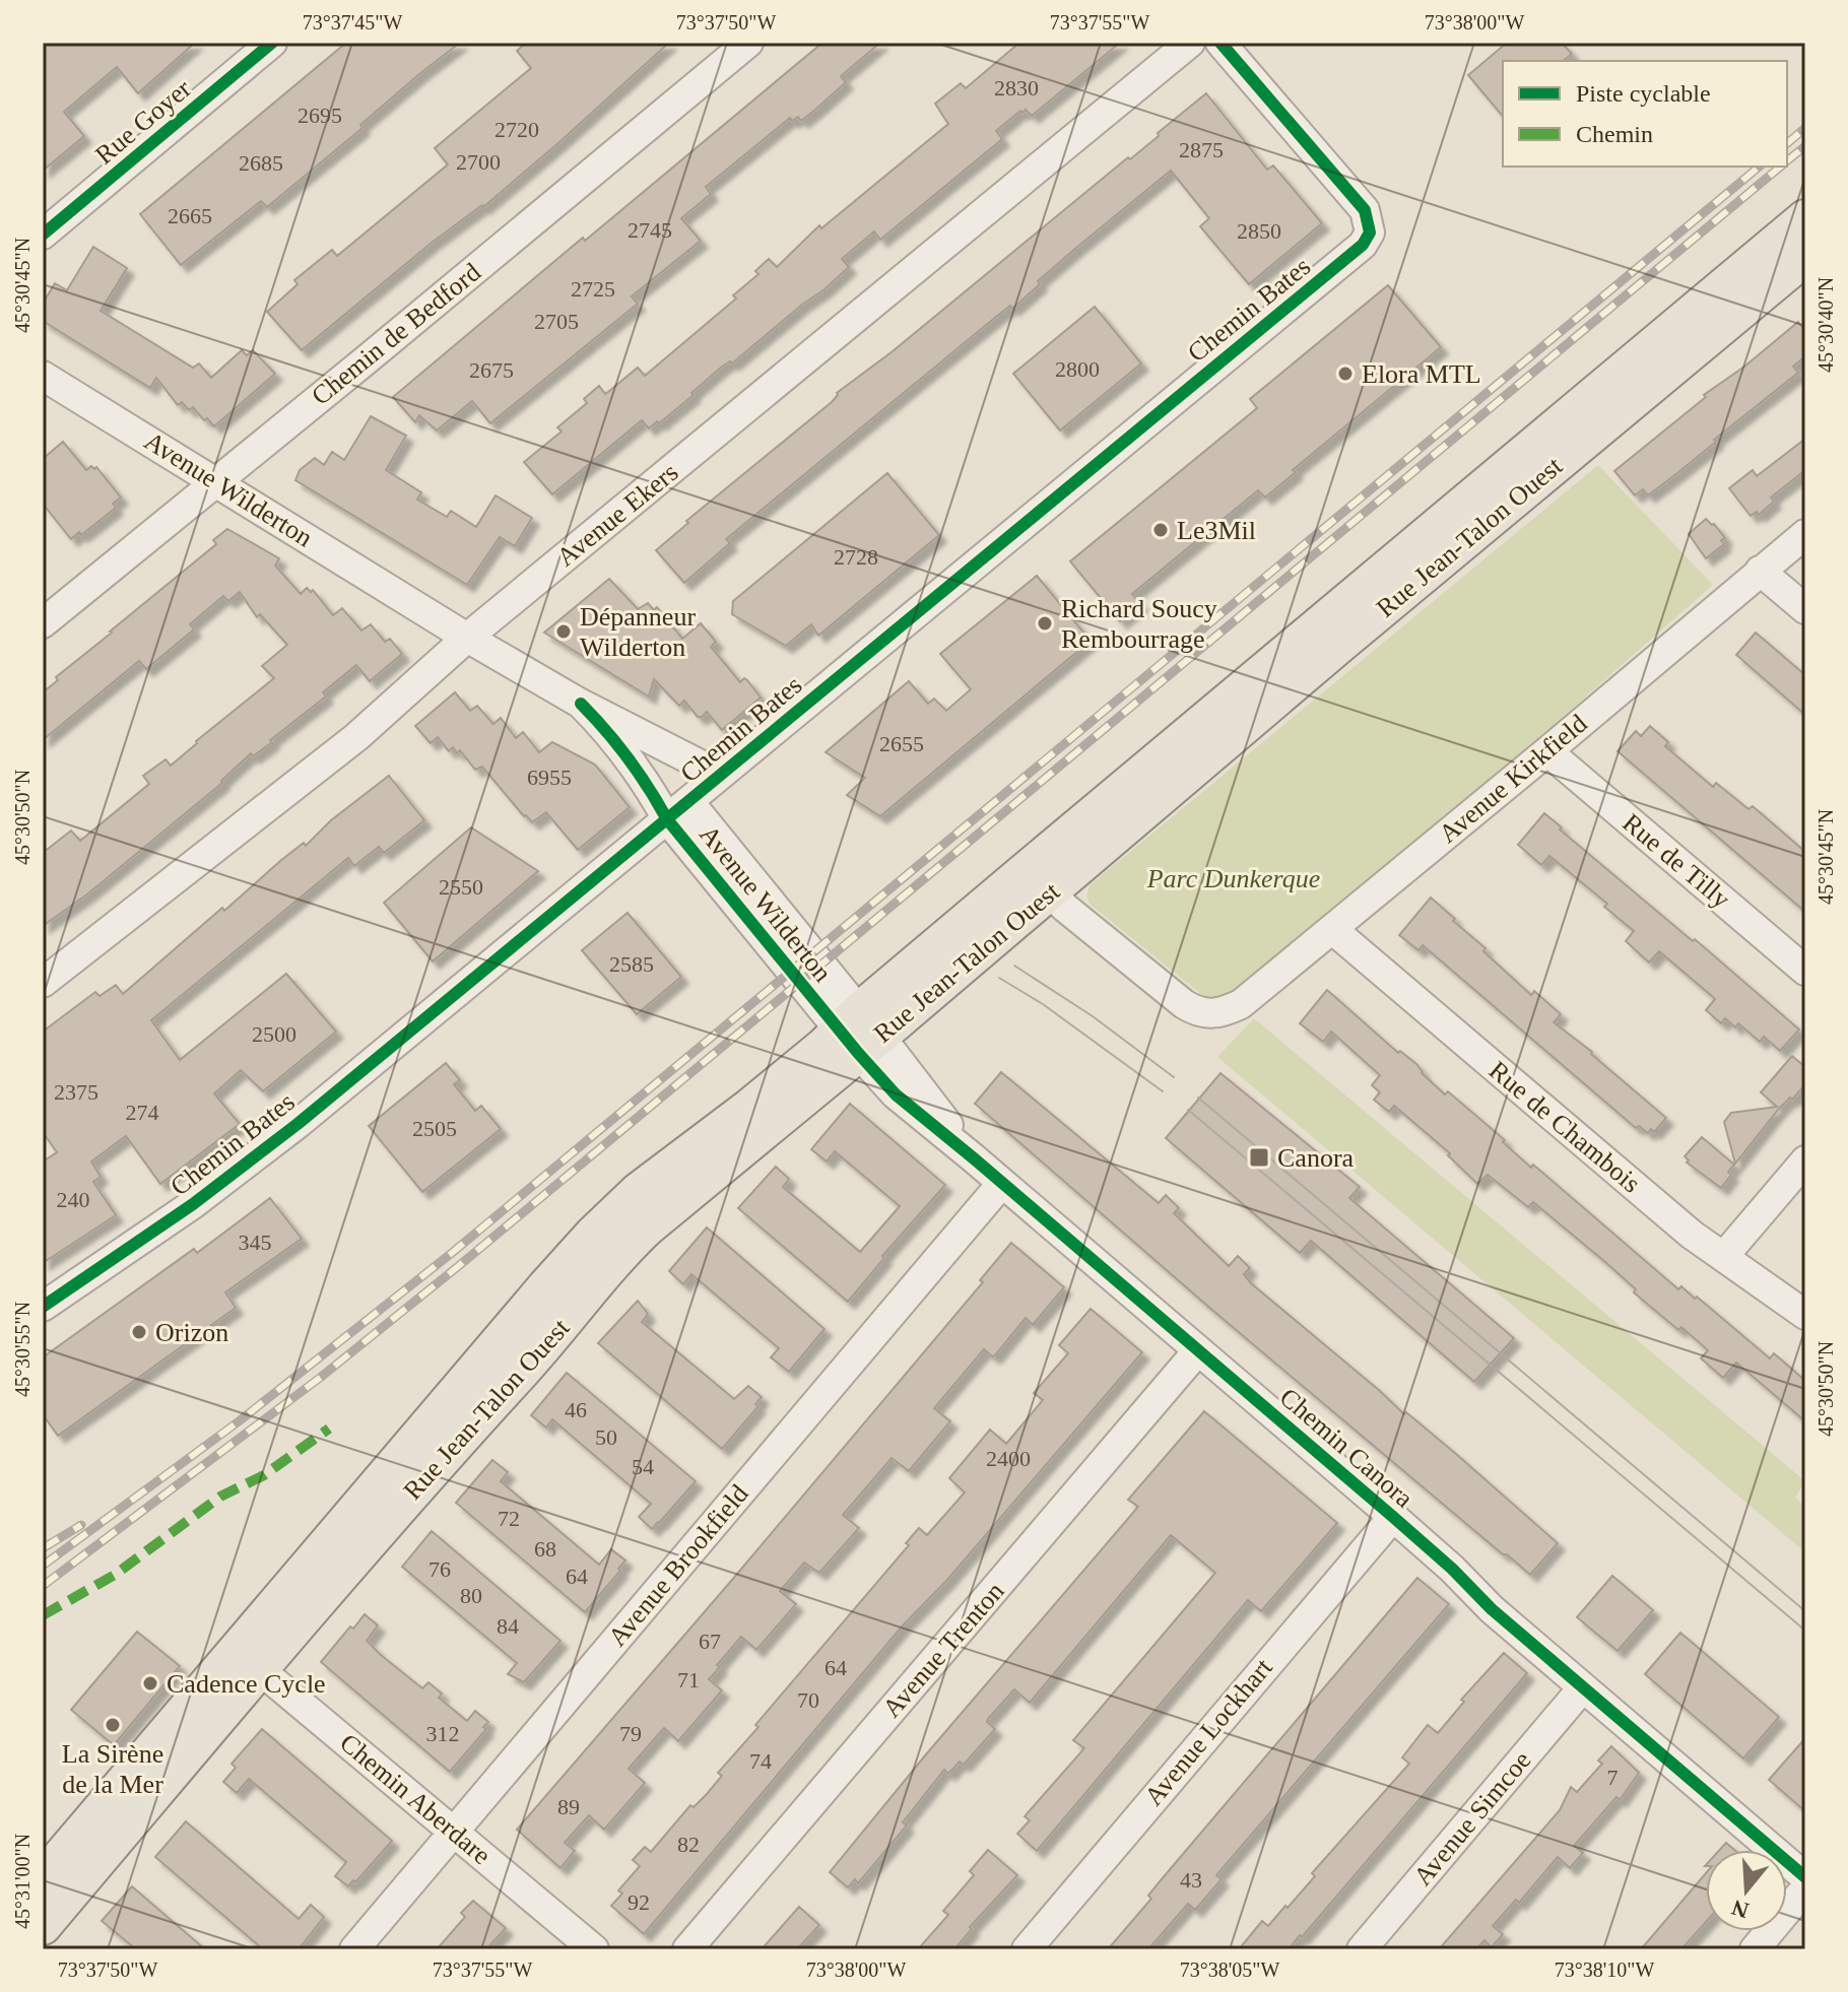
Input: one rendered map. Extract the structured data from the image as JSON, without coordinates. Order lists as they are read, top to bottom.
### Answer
{
  "streets": {
    "main road": ["Rue Jean-Talon Ouest"],
    "street": [
      "Rue Goyer",
      "Chemin Bates",
      "Chemin de Bedford",
      "Avenue Wilderton",
      "Avenue Ekers",
      "Avenue Kirkfield",
      "Rue de Tilly",
      "Rue de Chambois",
      "Chemin Canora",
      "Avenue Brookfield",
      "Avenue Trenton",
      "Avenue Lockhart",
      "Chemin Aberdare",
      "Avenue Simcoe"
    ]
  },
  "crossings": [
    ["Chemin Bates", "Avenue Wilderton"],
    ["Chemin de Bedford", "Avenue Wilderton"],
    ["Avenue Wilderton", "Avenue Ekers"],
    ["Avenue Wilderton", "Rue Jean-Talon Ouest"],
    ["Avenue Wilderton", "Chemin Canora"],
    ["Rue Jean-Talon Ouest", "Avenue Kirkfield"],
    ["Rue Jean-Talon Ouest", "Chemin Canora"],
    ["Rue Jean-Talon Ouest", "Chemin Aberdare"],
    ["Avenue Kirkfield", "Rue de Tilly"],
    ["Avenue Kirkfield", "Rue de Chambois"],
    ["Chemin Canora", "Avenue Brookfield"],
    ["Chemin Canora", "Avenue Trenton"],
    ["Chemin Canora", "Avenue Lockhart"],
    ["Chemin Canora", "Avenue Simcoe"],
    ["Avenue Brookfield", "Chemin Aberdare"]
  ],
  "parks": ["Parc Dunkerque"],
  "places": {
    "other": [
      "Elora MTL",
      "Le3Mil",
      "Richard Soucy Rembourrage",
      "Dépanneur Wilderton",
      "Orizon",
      "Cadence Cycle",
      "La Sirène de la Mer"
    ],
    "transit": ["Canora"]
  },
  "house_numbers": [
    "2830",
    "2695",
    "2720",
    "2875",
    "2700",
    "2685",
    "2665",
    "2745",
    "2850",
    "2725",
    "2705",
    "2800",
    "2675",
    "2728",
    "2655",
    "6955",
    "2550",
    "2585",
    "2500",
    "2375",
    "274",
    "2505",
    "240",
    "345",
    "46",
    "50",
    "2400",
    "54",
    "72",
    "68",
    "76",
    "64",
    "80",
    "84",
    "67",
    "64",
    "71",
    "70",
    "312",
    "79",
    "74",
    "7",
    "89",
    "82",
    "43",
    "92"
  ],
  "legend": ["Piste cyclable", "Chemin"],
  "north": "bottom",
  "coordinates": [
    "73°37'45\"W",
    "73°37'50\"W",
    "73°37'55\"W",
    "73°38'00\"W",
    "45°30'45\"N",
    "45°30'40\"N",
    "45°30'50\"N",
    "45°30'55\"N",
    "45°31'00\"N",
    "73°38'05\"W",
    "73°38'10\"W"
  ]
}
